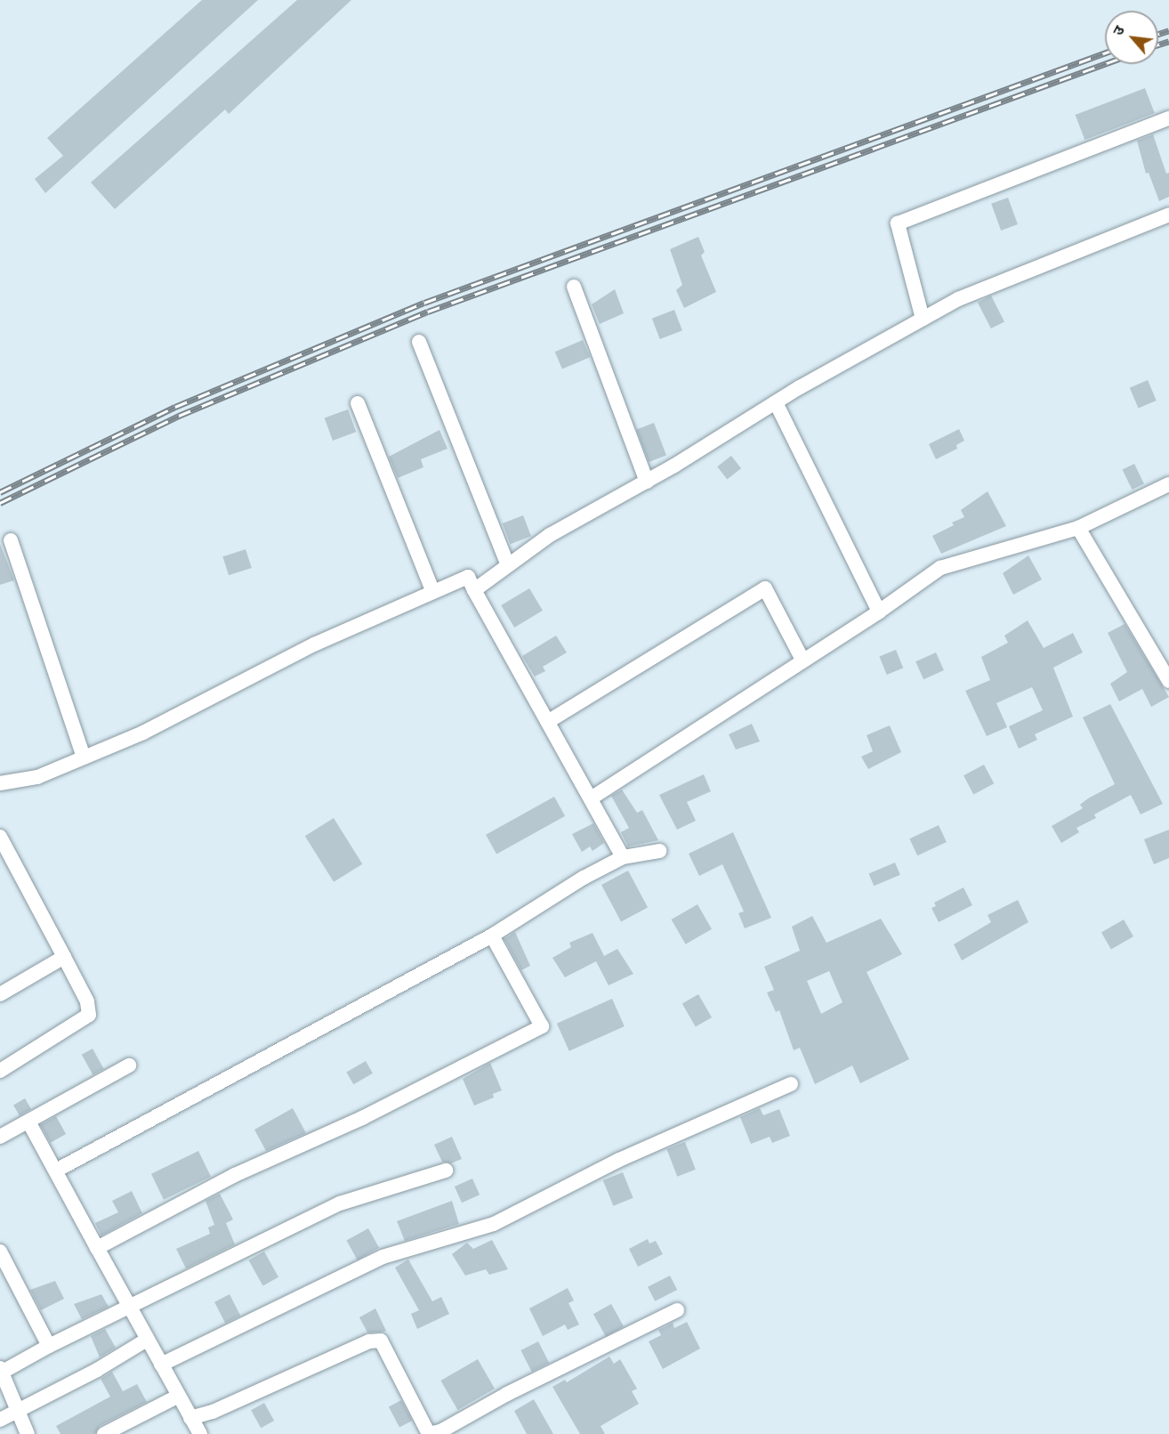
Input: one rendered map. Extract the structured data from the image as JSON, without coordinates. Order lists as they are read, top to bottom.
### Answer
{
  "north": "top left"
}
